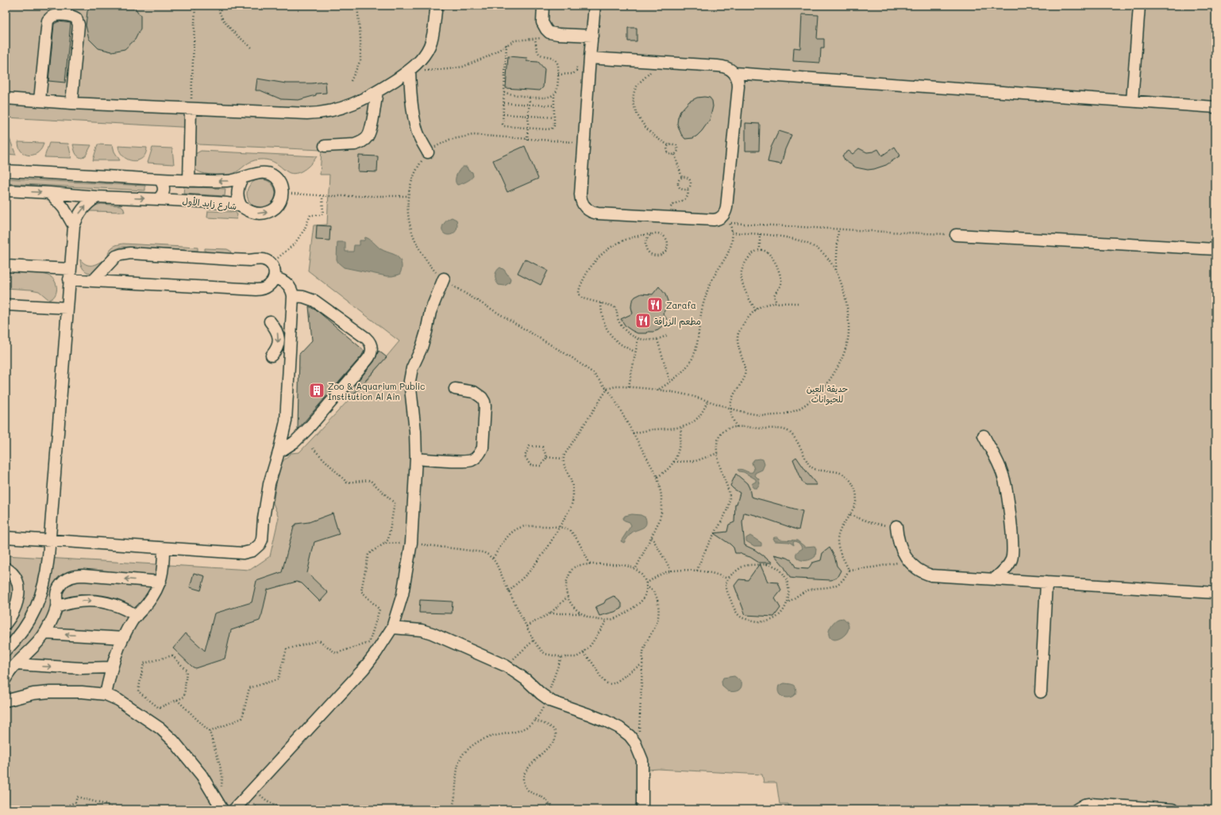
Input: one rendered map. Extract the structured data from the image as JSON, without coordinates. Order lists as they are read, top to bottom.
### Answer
{
  "streets": {
    "street": ["شارع زايد الأول"]
  },
  "parks": ["حديقة العين للحيوانات"],
  "places": {
    "restaurant": ["Zarafa", "مطعم الزرافة"],
    "building": ["Zoo & Aquarium Public Institution Al Ain"]
  }
}
